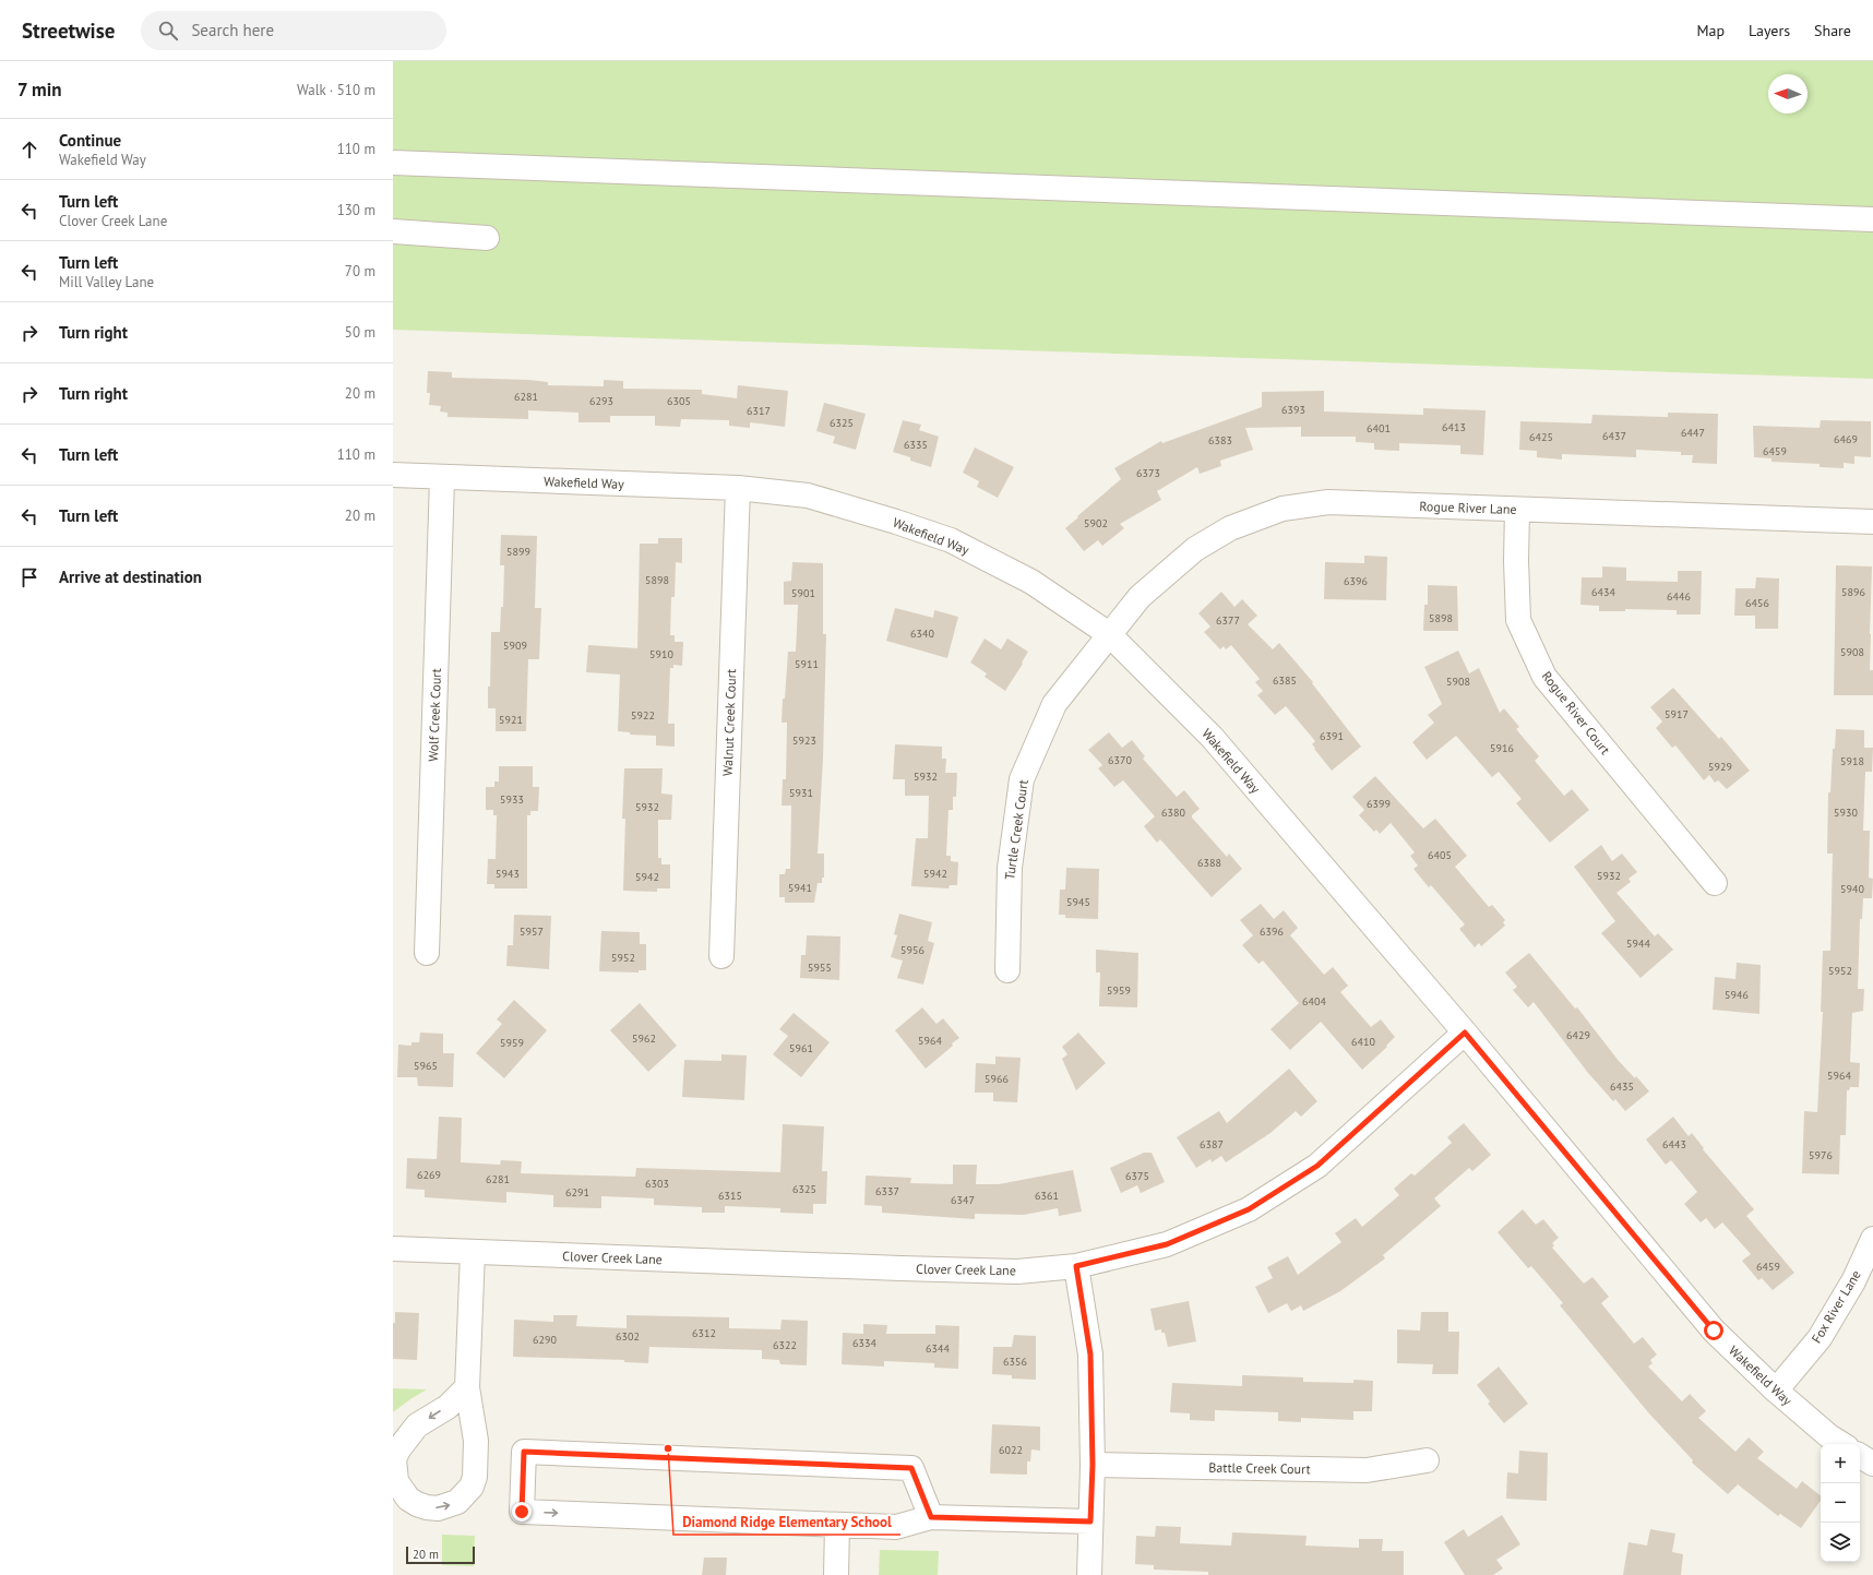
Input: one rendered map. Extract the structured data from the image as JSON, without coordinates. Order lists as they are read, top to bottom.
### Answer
{
  "streets": {
    "street": [
      "Wakefield Way",
      "Rogue River Lane",
      "Rogue River Court",
      "Wolf Creek Court",
      "Walnut Creek Court",
      "Turtle Creek Court",
      "Clover Creek Lane",
      "Fox River Lane",
      "Battle Creek Court"
    ]
  },
  "crossings": [
    ["Wakefield Way", "Rogue River Lane"],
    ["Wakefield Way", "Wolf Creek Court"],
    ["Wakefield Way", "Walnut Creek Court"],
    ["Wakefield Way", "Turtle Creek Court"],
    ["Wakefield Way", "Clover Creek Lane"],
    ["Wakefield Way", "Fox River Lane"],
    ["Rogue River Lane", "Rogue River Court"],
    ["Rogue River Lane", "Turtle Creek Court"]
  ],
  "places": ["Diamond Ridge Elementary School"],
  "house_numbers": [
    "6281",
    "6293",
    "6305",
    "6393",
    "6317",
    "6325",
    "6413",
    "6401",
    "6447",
    "6437",
    "6425",
    "6469",
    "6383",
    "6335",
    "6459",
    "6373",
    "5902",
    "5899",
    "5898",
    "6396",
    "6434",
    "5896",
    "5901",
    "6446",
    "6456",
    "5898",
    "6377",
    "6340",
    "5909",
    "5908",
    "5910",
    "5911",
    "6385",
    "5908",
    "5917",
    "5922",
    "5921",
    "6391",
    "5923",
    "5916",
    "6370",
    "5918",
    "5929",
    "5932",
    "5931",
    "5933",
    "6399",
    "5932",
    "6380",
    "5930",
    "6405",
    "6388",
    "5943",
    "5942",
    "5932",
    "5942",
    "5941",
    "5940",
    "5945",
    "5957",
    "6396",
    "5944",
    "5956",
    "5952",
    "5955",
    "5952",
    "5959",
    "5946",
    "6404",
    "6429",
    "5962",
    "5964",
    "6410",
    "5959",
    "5961",
    "5965",
    "5964",
    "5966",
    "6435",
    "6387",
    "6443",
    "5976",
    "6269",
    "6375",
    "6281",
    "6303",
    "6325",
    "6337",
    "6291",
    "6315",
    "6361",
    "6347",
    "6459",
    "6312",
    "6302",
    "6290",
    "6334",
    "6322",
    "6344",
    "6356",
    "6022"
  ],
  "scale_bar": "20 m",
  "north": "left",
  "page": {
    "header": "Streetwise",
    "search": "Search here",
    "nav": ["Map", "Layers", "Share"],
    "heading": ["7 min", "Walk · 510 m"],
    "list": [
      ["Continue", "Wakefield Way", "110 m"],
      ["Turn left", "Clover Creek Lane", "130 m"],
      ["Turn left", "Mill Valley Lane", "70 m"],
      ["Turn right", "50 m"],
      ["Turn right", "20 m"],
      ["Turn left", "110 m"],
      ["Turn left", "20 m"],
      "Arrive at destination"
    ],
    "map_buttons": ["+", "−"],
    "scale": "20 m"
  }
}
